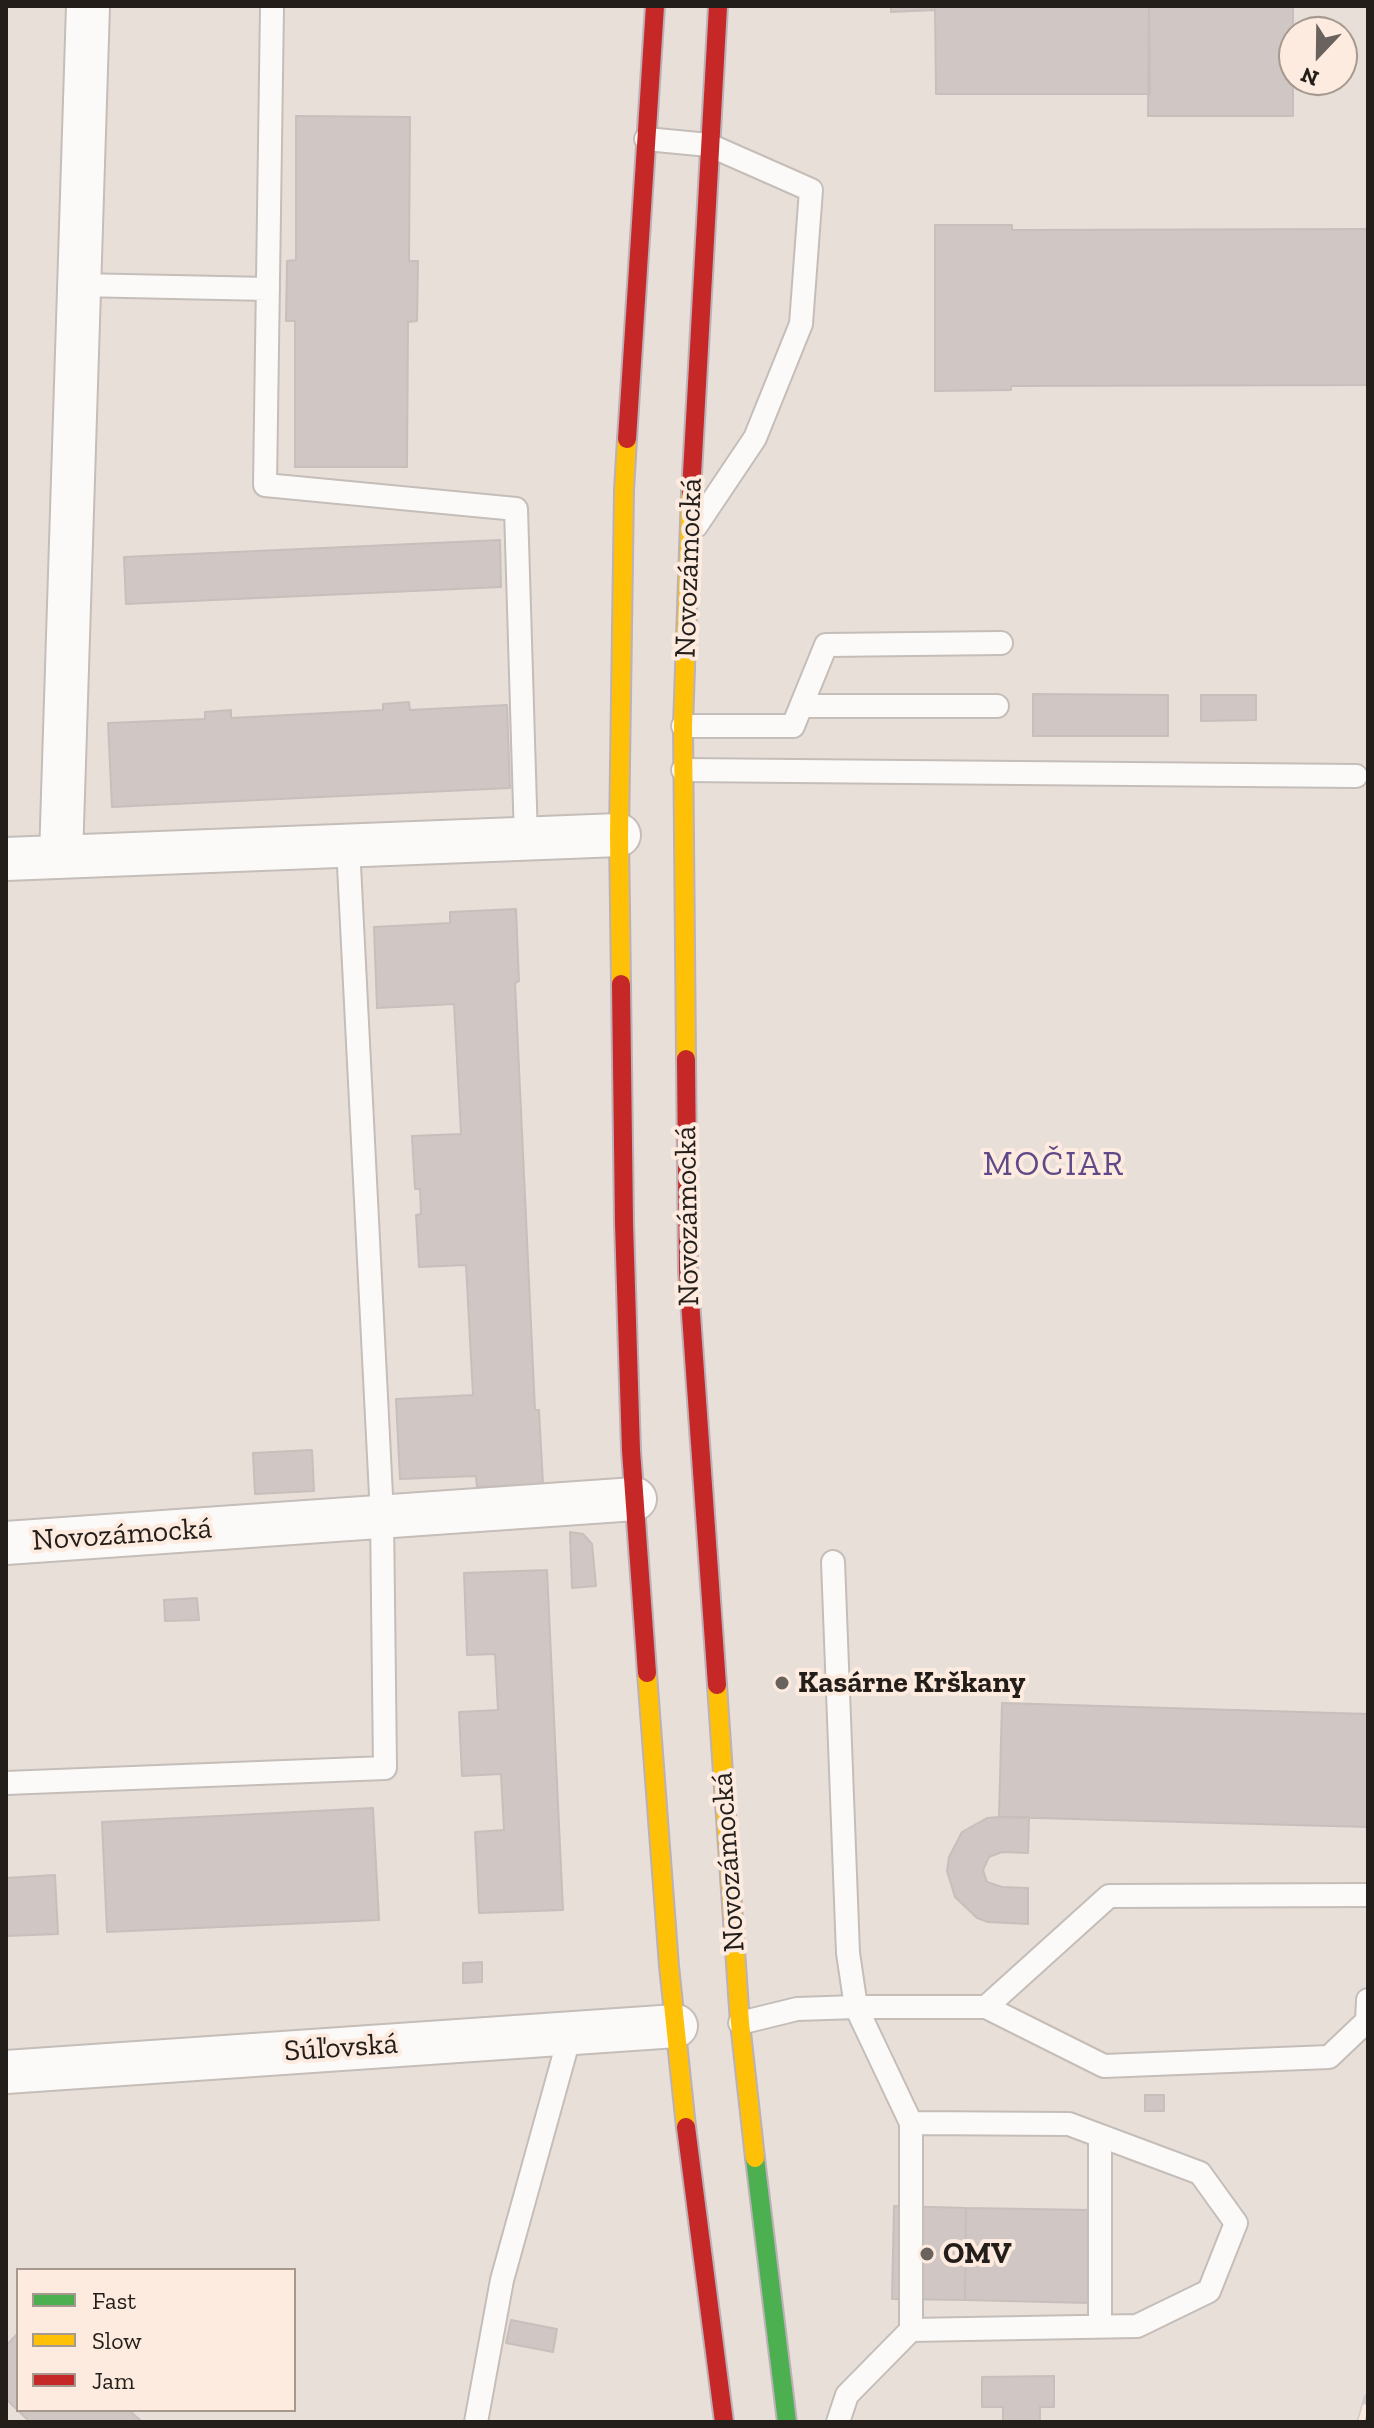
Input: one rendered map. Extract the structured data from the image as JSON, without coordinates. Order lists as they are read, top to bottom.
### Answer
{
  "streets": {
    "main road": ["Novozámocká"],
    "street": ["Súľovská"]
  },
  "districts": ["MOČIAR"],
  "places": ["Kasárne Krškany", "OMV"],
  "legend": ["Fast", "Slow", "Jam"],
  "north": "bottom"
}
